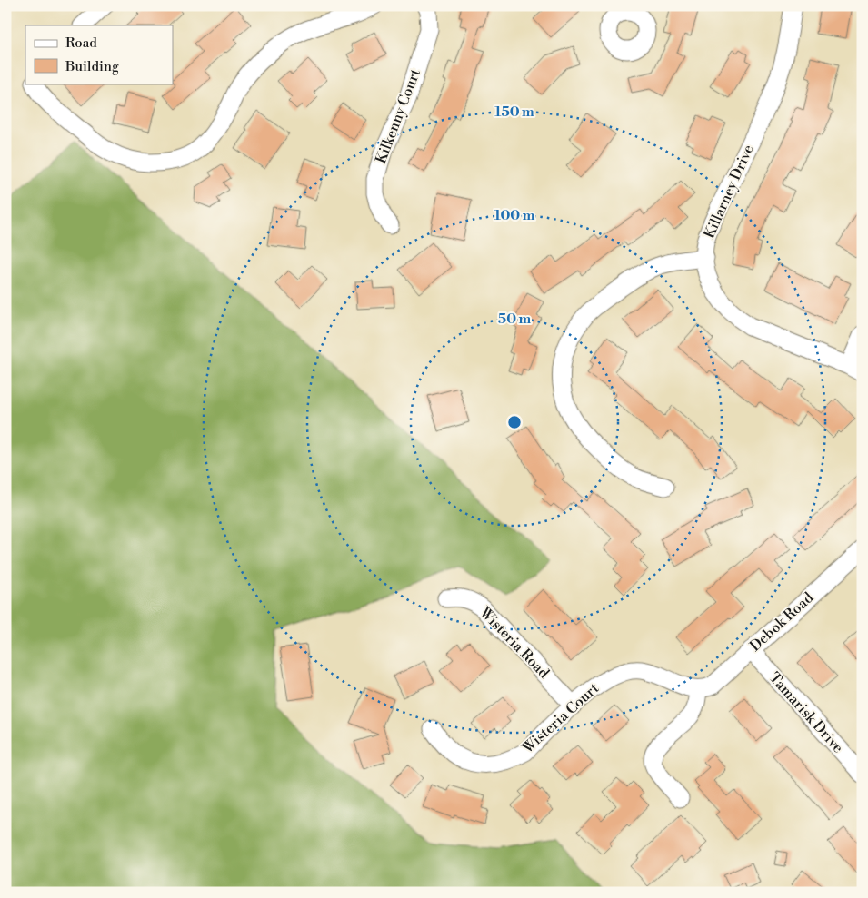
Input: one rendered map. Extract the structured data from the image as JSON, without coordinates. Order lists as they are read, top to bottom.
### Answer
{
  "streets": {
    "street": [
      "Kilkenny Court",
      "Killarney Drive",
      "Debok Road",
      "Wisteria Road",
      "Tamarisk Drive",
      "Wisteria Court"
    ]
  },
  "crossings": [
    ["Debok Road", "Tamarisk Drive"],
    ["Debok Road", "Wisteria Court"],
    ["Wisteria Road", "Wisteria Court"]
  ],
  "legend": ["Road", "Building"],
  "rings": ["150 m", "100 m", "50 m"]
}
